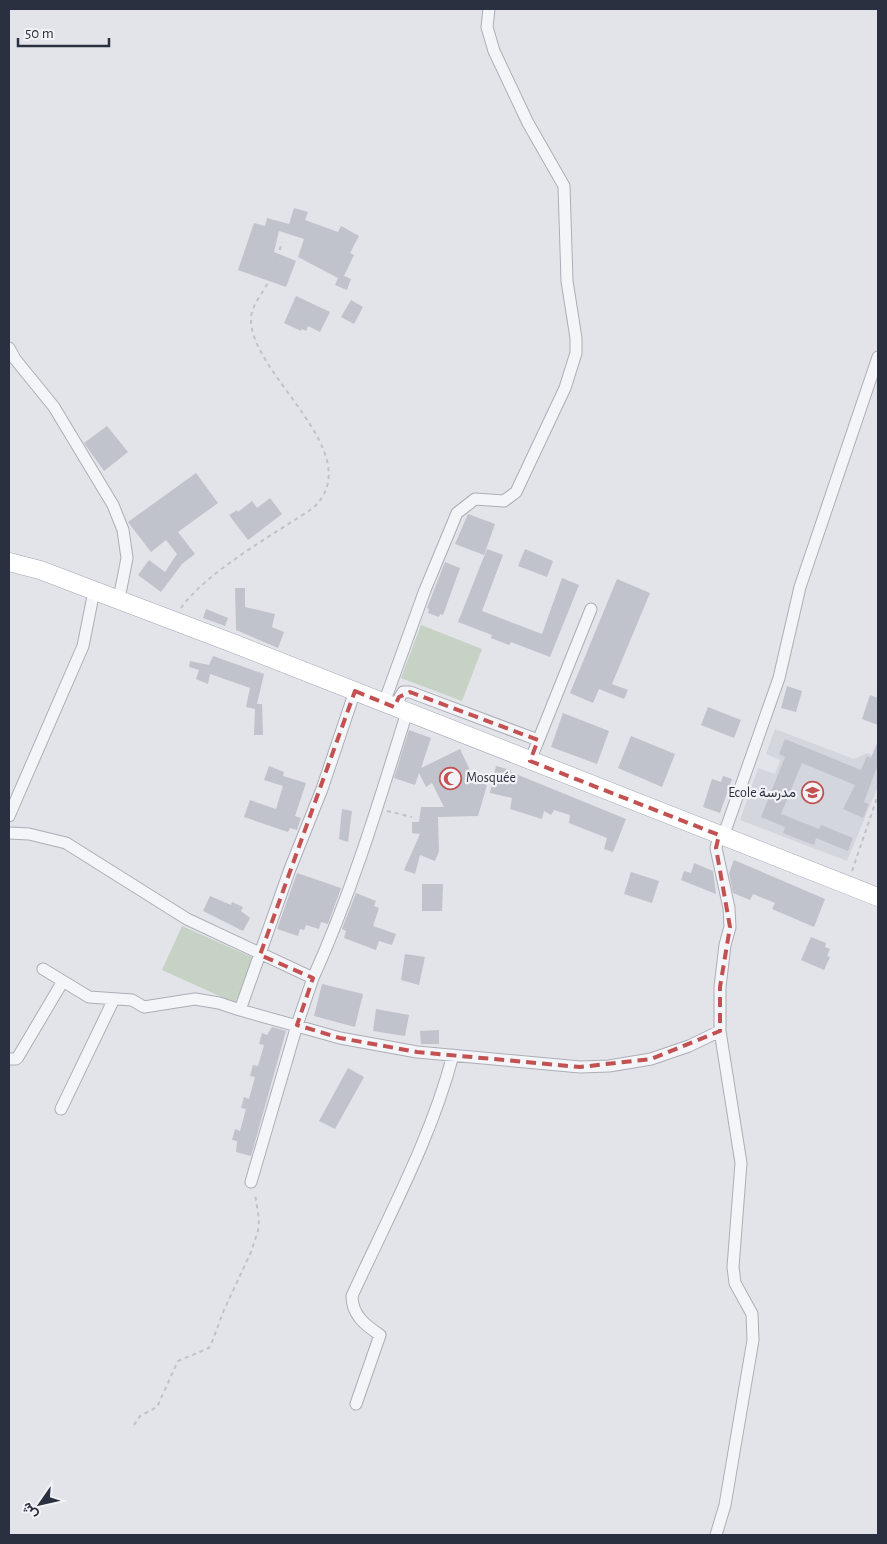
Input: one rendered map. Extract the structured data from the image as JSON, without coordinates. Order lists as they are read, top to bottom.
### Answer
{
  "places": {
    "mosque": ["Mosquée"],
    "school or university": ["Ecole مدرسة"]
  },
  "scale_bar": "50 m",
  "north": "bottom left"
}
